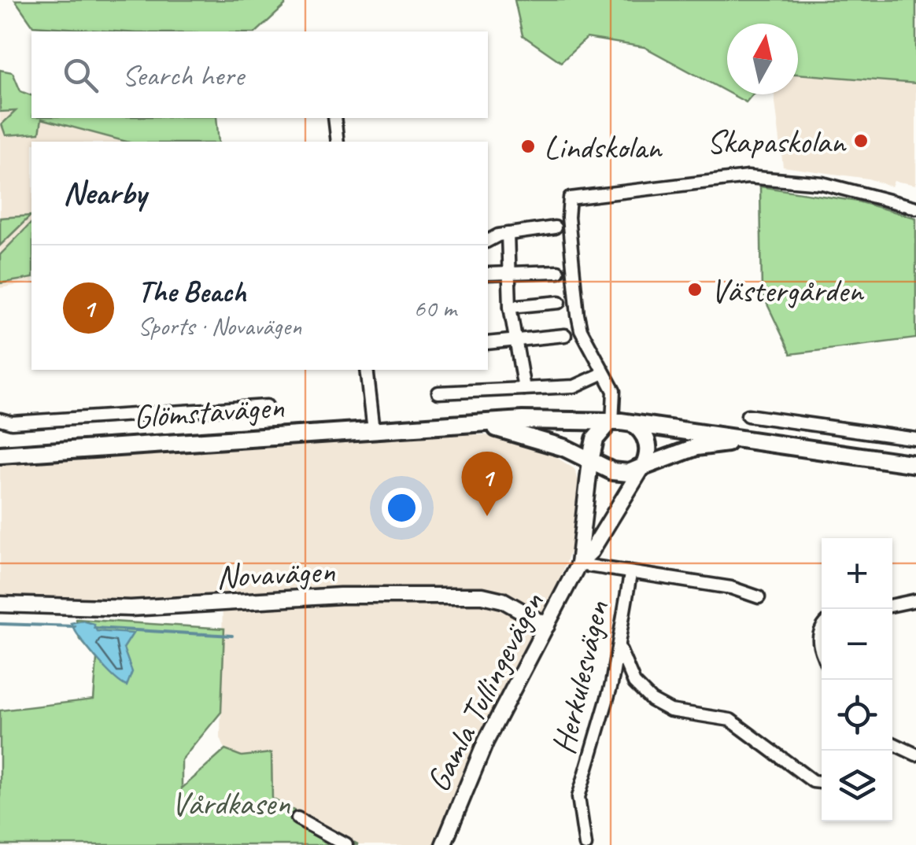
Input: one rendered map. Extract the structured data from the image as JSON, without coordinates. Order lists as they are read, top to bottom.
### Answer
{
  "streets": {
    "main road": ["Glömstavägen"],
    "street": ["Novavägen", "Herkulesvägen", "Gamla Tullingevägen"]
  },
  "crossings": [
    ["Glömstavägen", "Gamla Tullingevägen"],
    ["Novavägen", "Gamla Tullingevägen"],
    ["Herkulesvägen", "Gamla Tullingevägen"]
  ],
  "parks": ["Vårdkasen"],
  "places": ["Skapaskolan", "Lindskolan", "Västergården"],
  "north": "top",
  "page": {
    "search": "Search here",
    "heading": "Nearby",
    "list": [
      {
        "mark": "1",
        "name": "The Beach",
        "note": "Sports · Novavägen",
        "value": "60 m"
      }
    ],
    "pins": "1",
    "map_buttons": ["+", "−"]
  }
}
